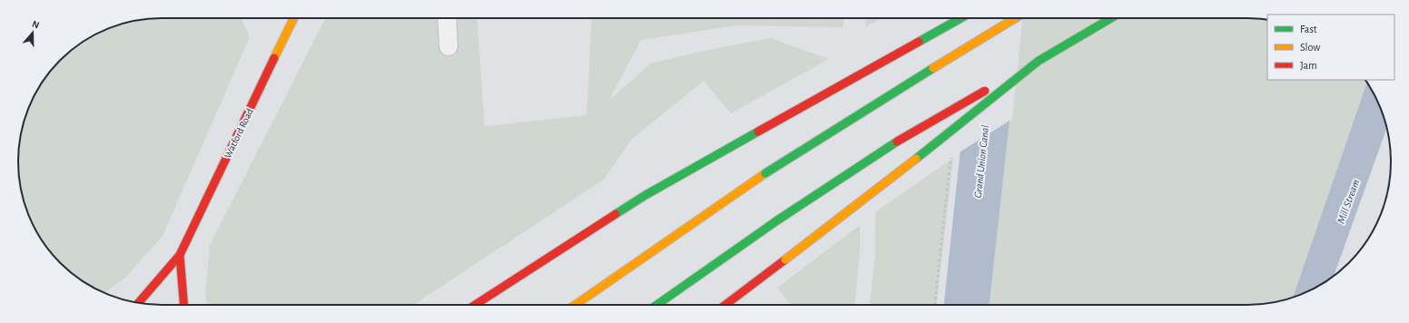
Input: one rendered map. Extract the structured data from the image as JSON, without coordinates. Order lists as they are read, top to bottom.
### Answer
{
  "streets": {
    "main road": ["Watford Road"]
  },
  "water": ["Grand Union Canal", "Mill Stream"],
  "legend": ["Fast", "Slow", "Jam"],
  "north": "top"
}
